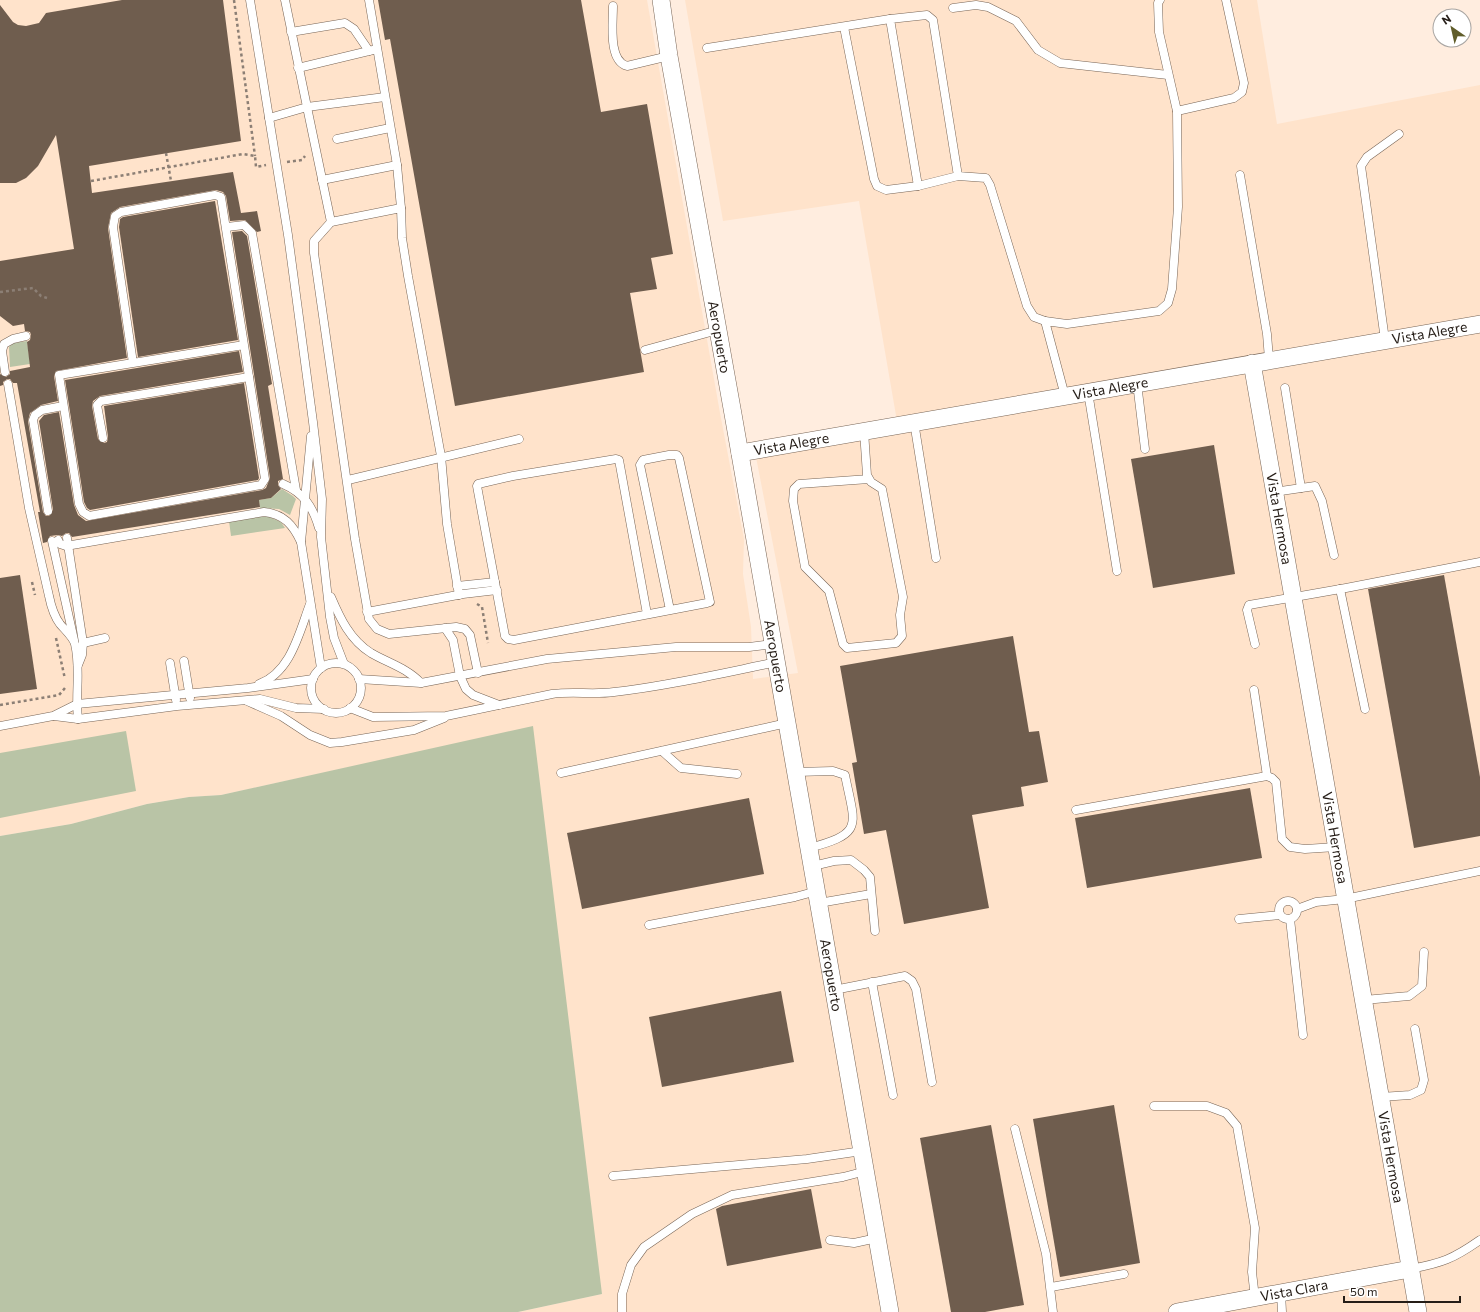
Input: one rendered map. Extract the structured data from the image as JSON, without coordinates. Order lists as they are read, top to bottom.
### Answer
{
  "streets": {
    "street": [
      "Vista Alegre",
      "Aeropuerto",
      "Vista Hermosa",
      "Vista Clara"
    ]
  },
  "crossings": [
    ["Vista Alegre", "Aeropuerto"],
    ["Vista Alegre", "Vista Hermosa"],
    ["Vista Hermosa", "Vista Clara"]
  ],
  "scale_bar": "50 m",
  "north": "top left"
}
